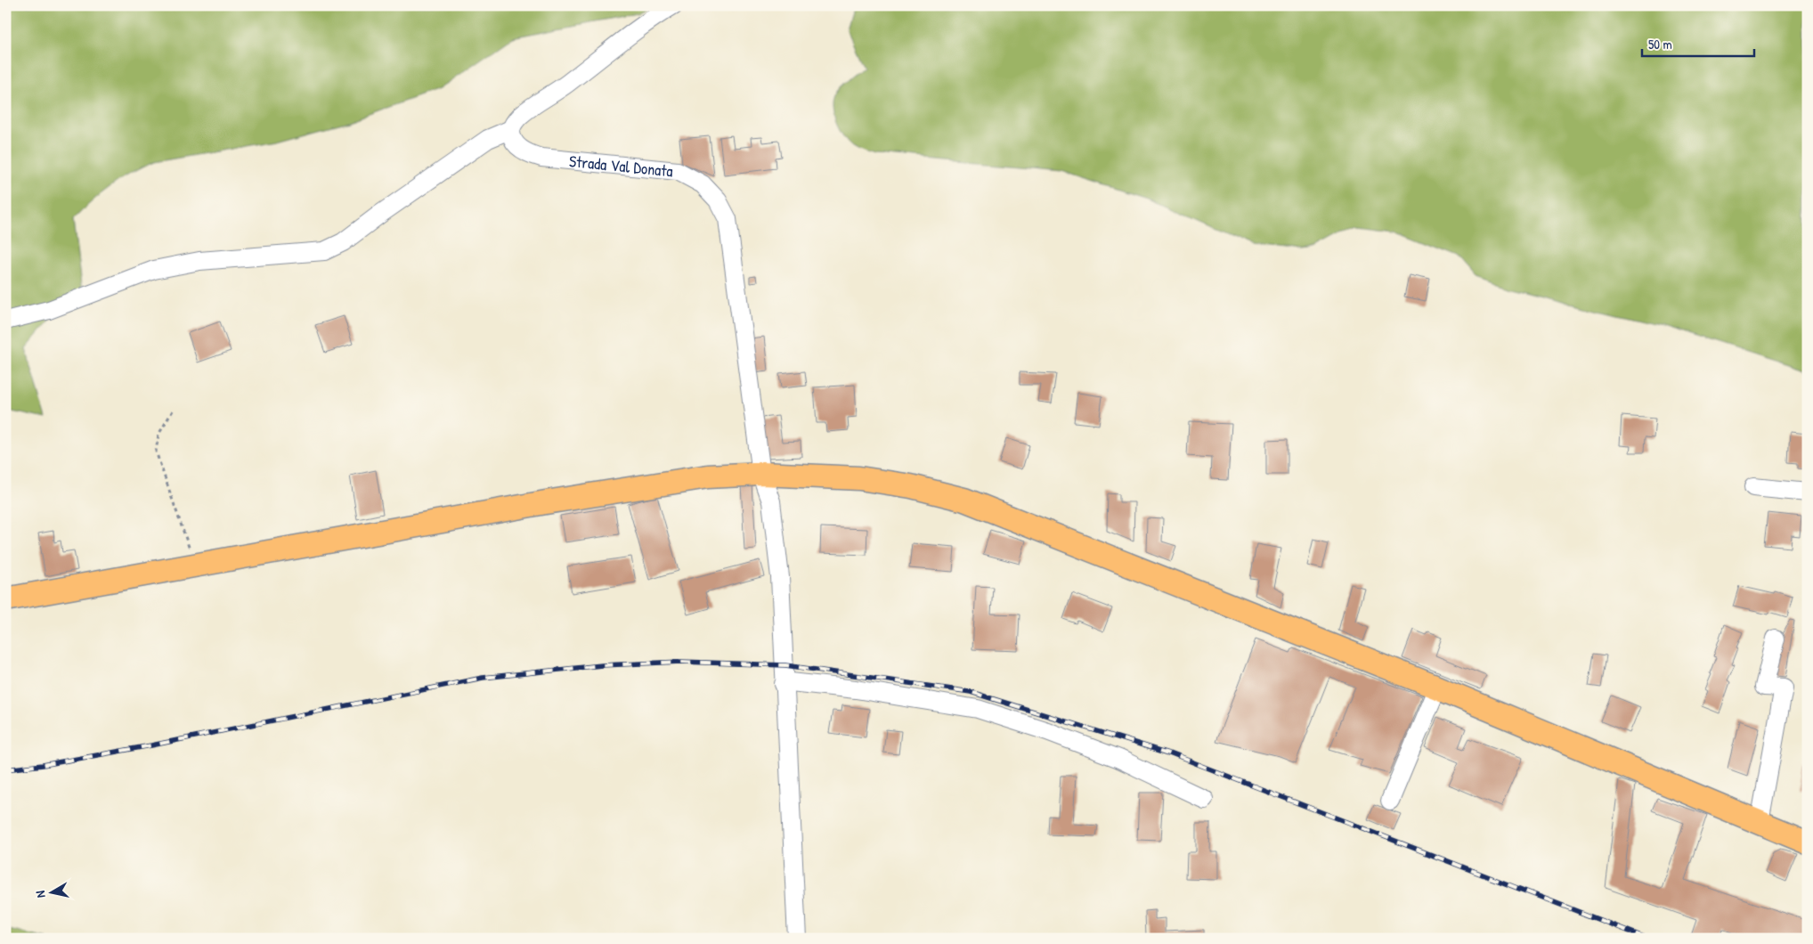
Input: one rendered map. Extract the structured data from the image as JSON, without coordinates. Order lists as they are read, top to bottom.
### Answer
{
  "streets": {
    "street": ["Strada Val Donata"]
  },
  "scale_bar": "50 m",
  "north": "left"
}
